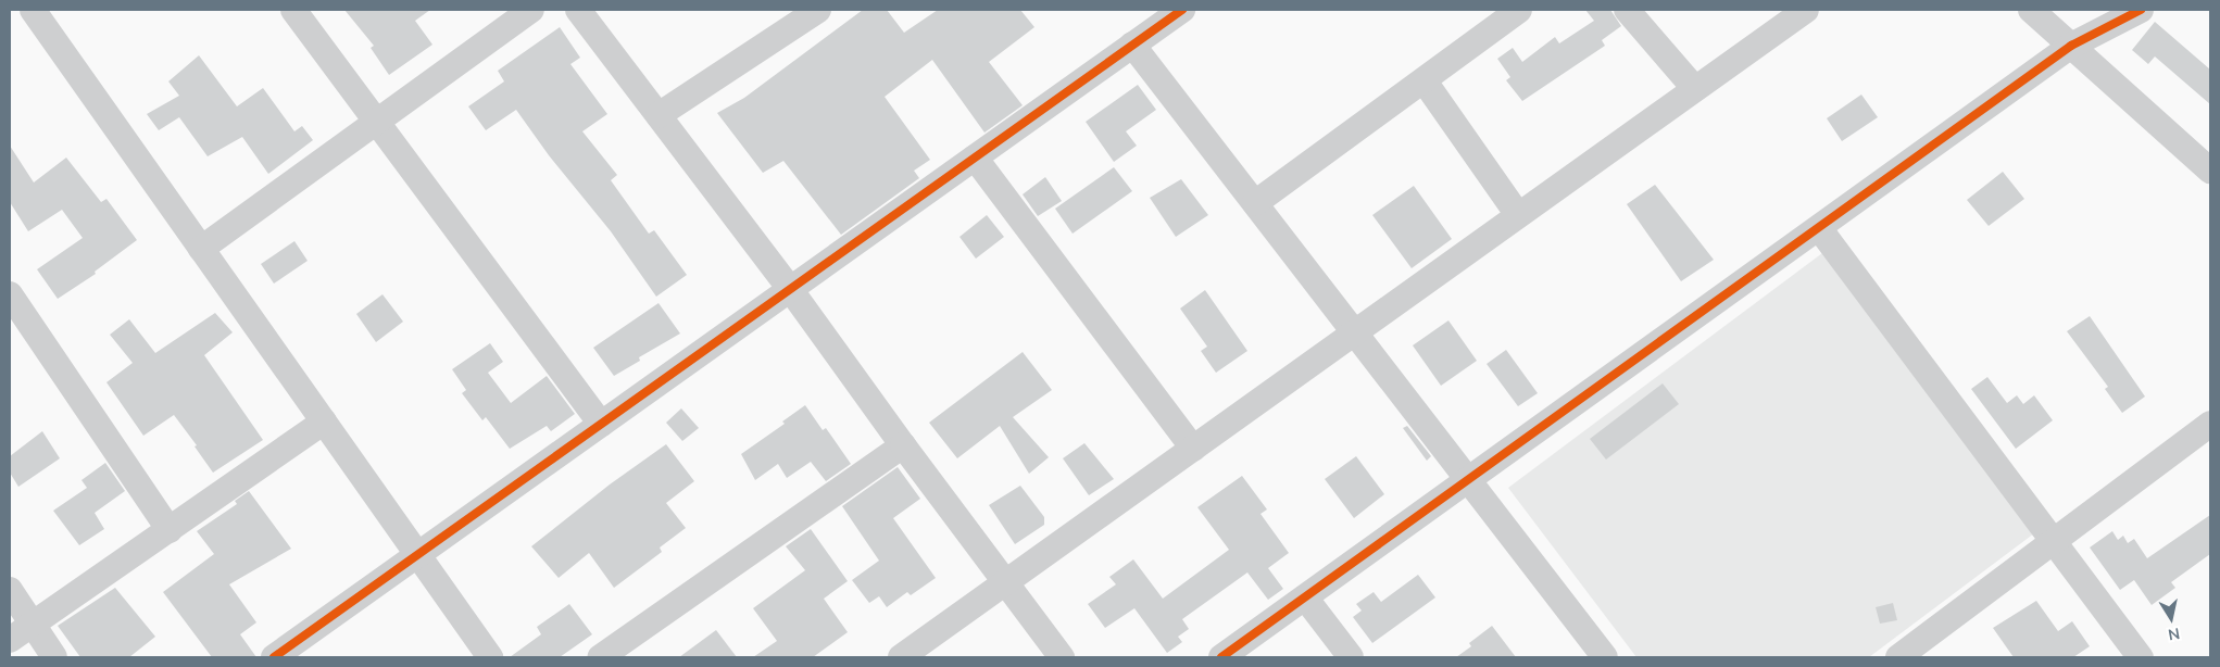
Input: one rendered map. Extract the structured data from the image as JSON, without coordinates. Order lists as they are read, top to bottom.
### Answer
{
  "north": "bottom"
}
